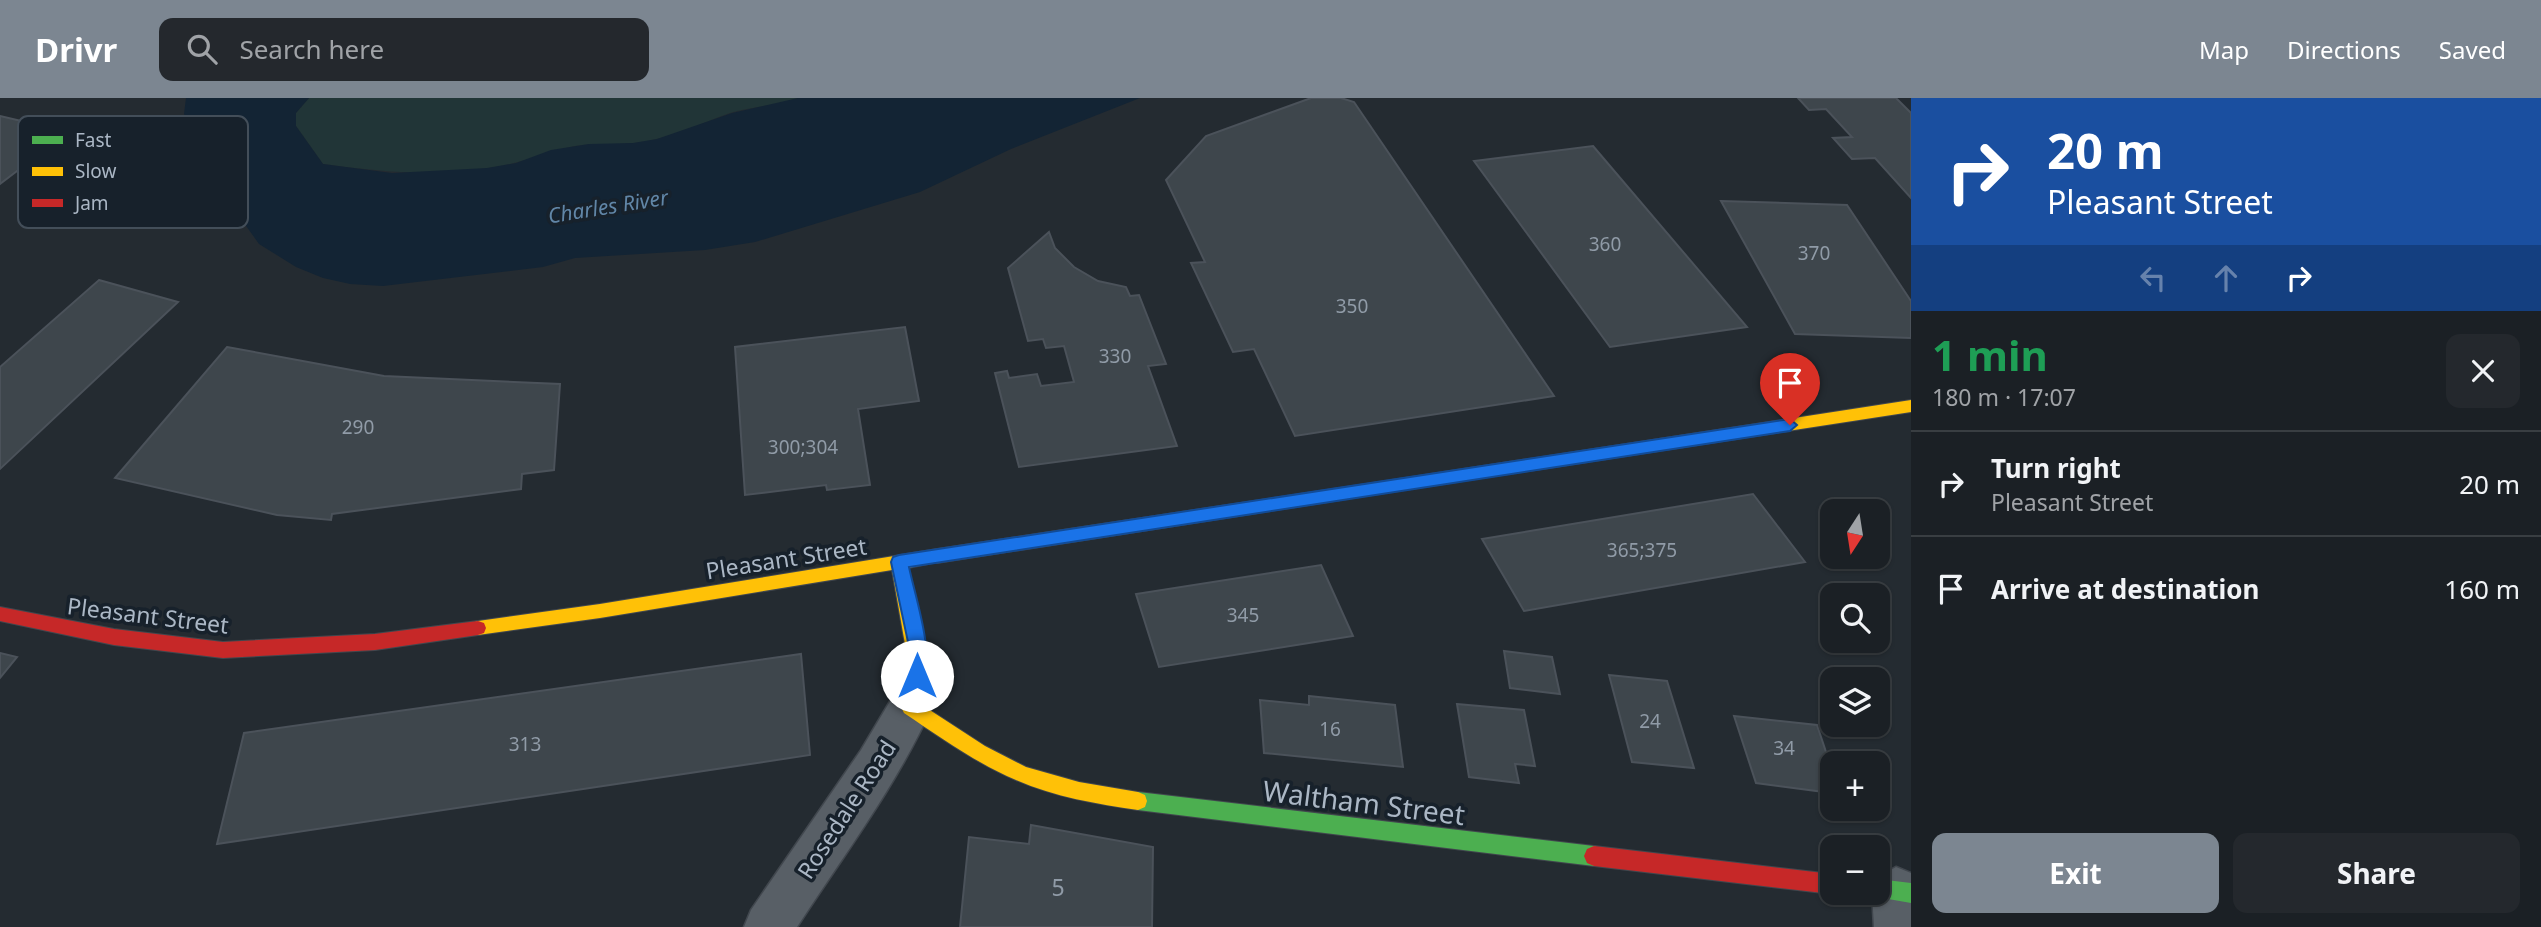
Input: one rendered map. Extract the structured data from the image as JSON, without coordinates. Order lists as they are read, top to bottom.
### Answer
{
  "streets": {
    "street": ["Pleasant Street", "Waltham Street", "Rosedale Road"]
  },
  "crossings": [
    ["Pleasant Street", "Rosedale Road"],
    ["Waltham Street", "Rosedale Road"]
  ],
  "water": ["Charles River"],
  "house_numbers": [
    "360",
    "370",
    "350",
    "330",
    "290",
    "300;304",
    "365;375",
    "345",
    "24",
    "16",
    "313",
    "34",
    "5"
  ],
  "legend": ["Fast", "Slow", "Jam"],
  "north": "bottom",
  "page": {
    "header": "Drivr",
    "search": "Search here",
    "nav": ["Map", "Directions", "Saved"],
    "turn": ["20 m", "Pleasant Street"],
    "heading": ["1 min", "180 m · 17:07"],
    "list": [
      {
        "name": "Turn right",
        "note": "Pleasant Street",
        "value": "20 m"
      },
      {
        "name": "Arrive at destination",
        "value": "160 m"
      }
    ],
    "map_buttons": ["+", "−"],
    "buttons": ["Exit", "Share"]
  }
}
